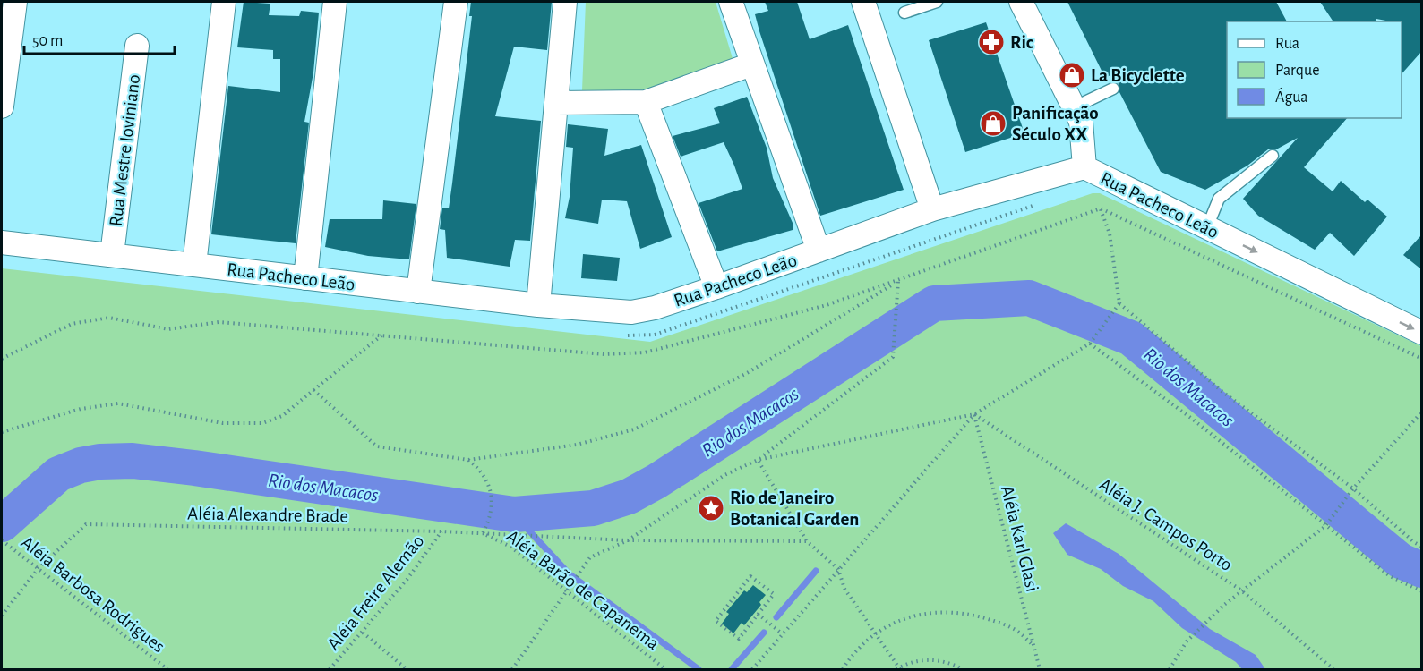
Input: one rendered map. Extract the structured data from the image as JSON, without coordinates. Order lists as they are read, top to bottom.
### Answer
{
  "streets": {
    "street": ["Rua Mestre Ioviniano", "Rua Pacheco Leão"],
    "path": [
      "Aléia Alexandre Brade",
      "Aléia J. Campos Porto",
      "Aléia Karl Glasi",
      "Aléia Barão de Capanema",
      "Aléia Freire Alemão",
      "Aléia Barbosa Rodrigues"
    ]
  },
  "crossings": [
    ["Rua Mestre Ioviniano", "Rua Pacheco Leão"],
    ["Aléia Alexandre Brade", "Aléia Barão de Capanema"],
    ["Aléia Alexandre Brade", "Aléia Freire Alemão"],
    ["Aléia Alexandre Brade", "Aléia Barbosa Rodrigues"],
    ["Aléia J. Campos Porto", "Aléia Karl Glasi"]
  ],
  "water": ["Rio dos Macacos"],
  "places": {
    "pharmacy": ["Ric"],
    "shop": ["La Bicyclette", "Panificação Século XX"],
    "place": ["Rio de Janeiro Botanical Garden"]
  },
  "legend": ["Rua", "Parque", "Água"],
  "scale_bar": "50 m"
}
